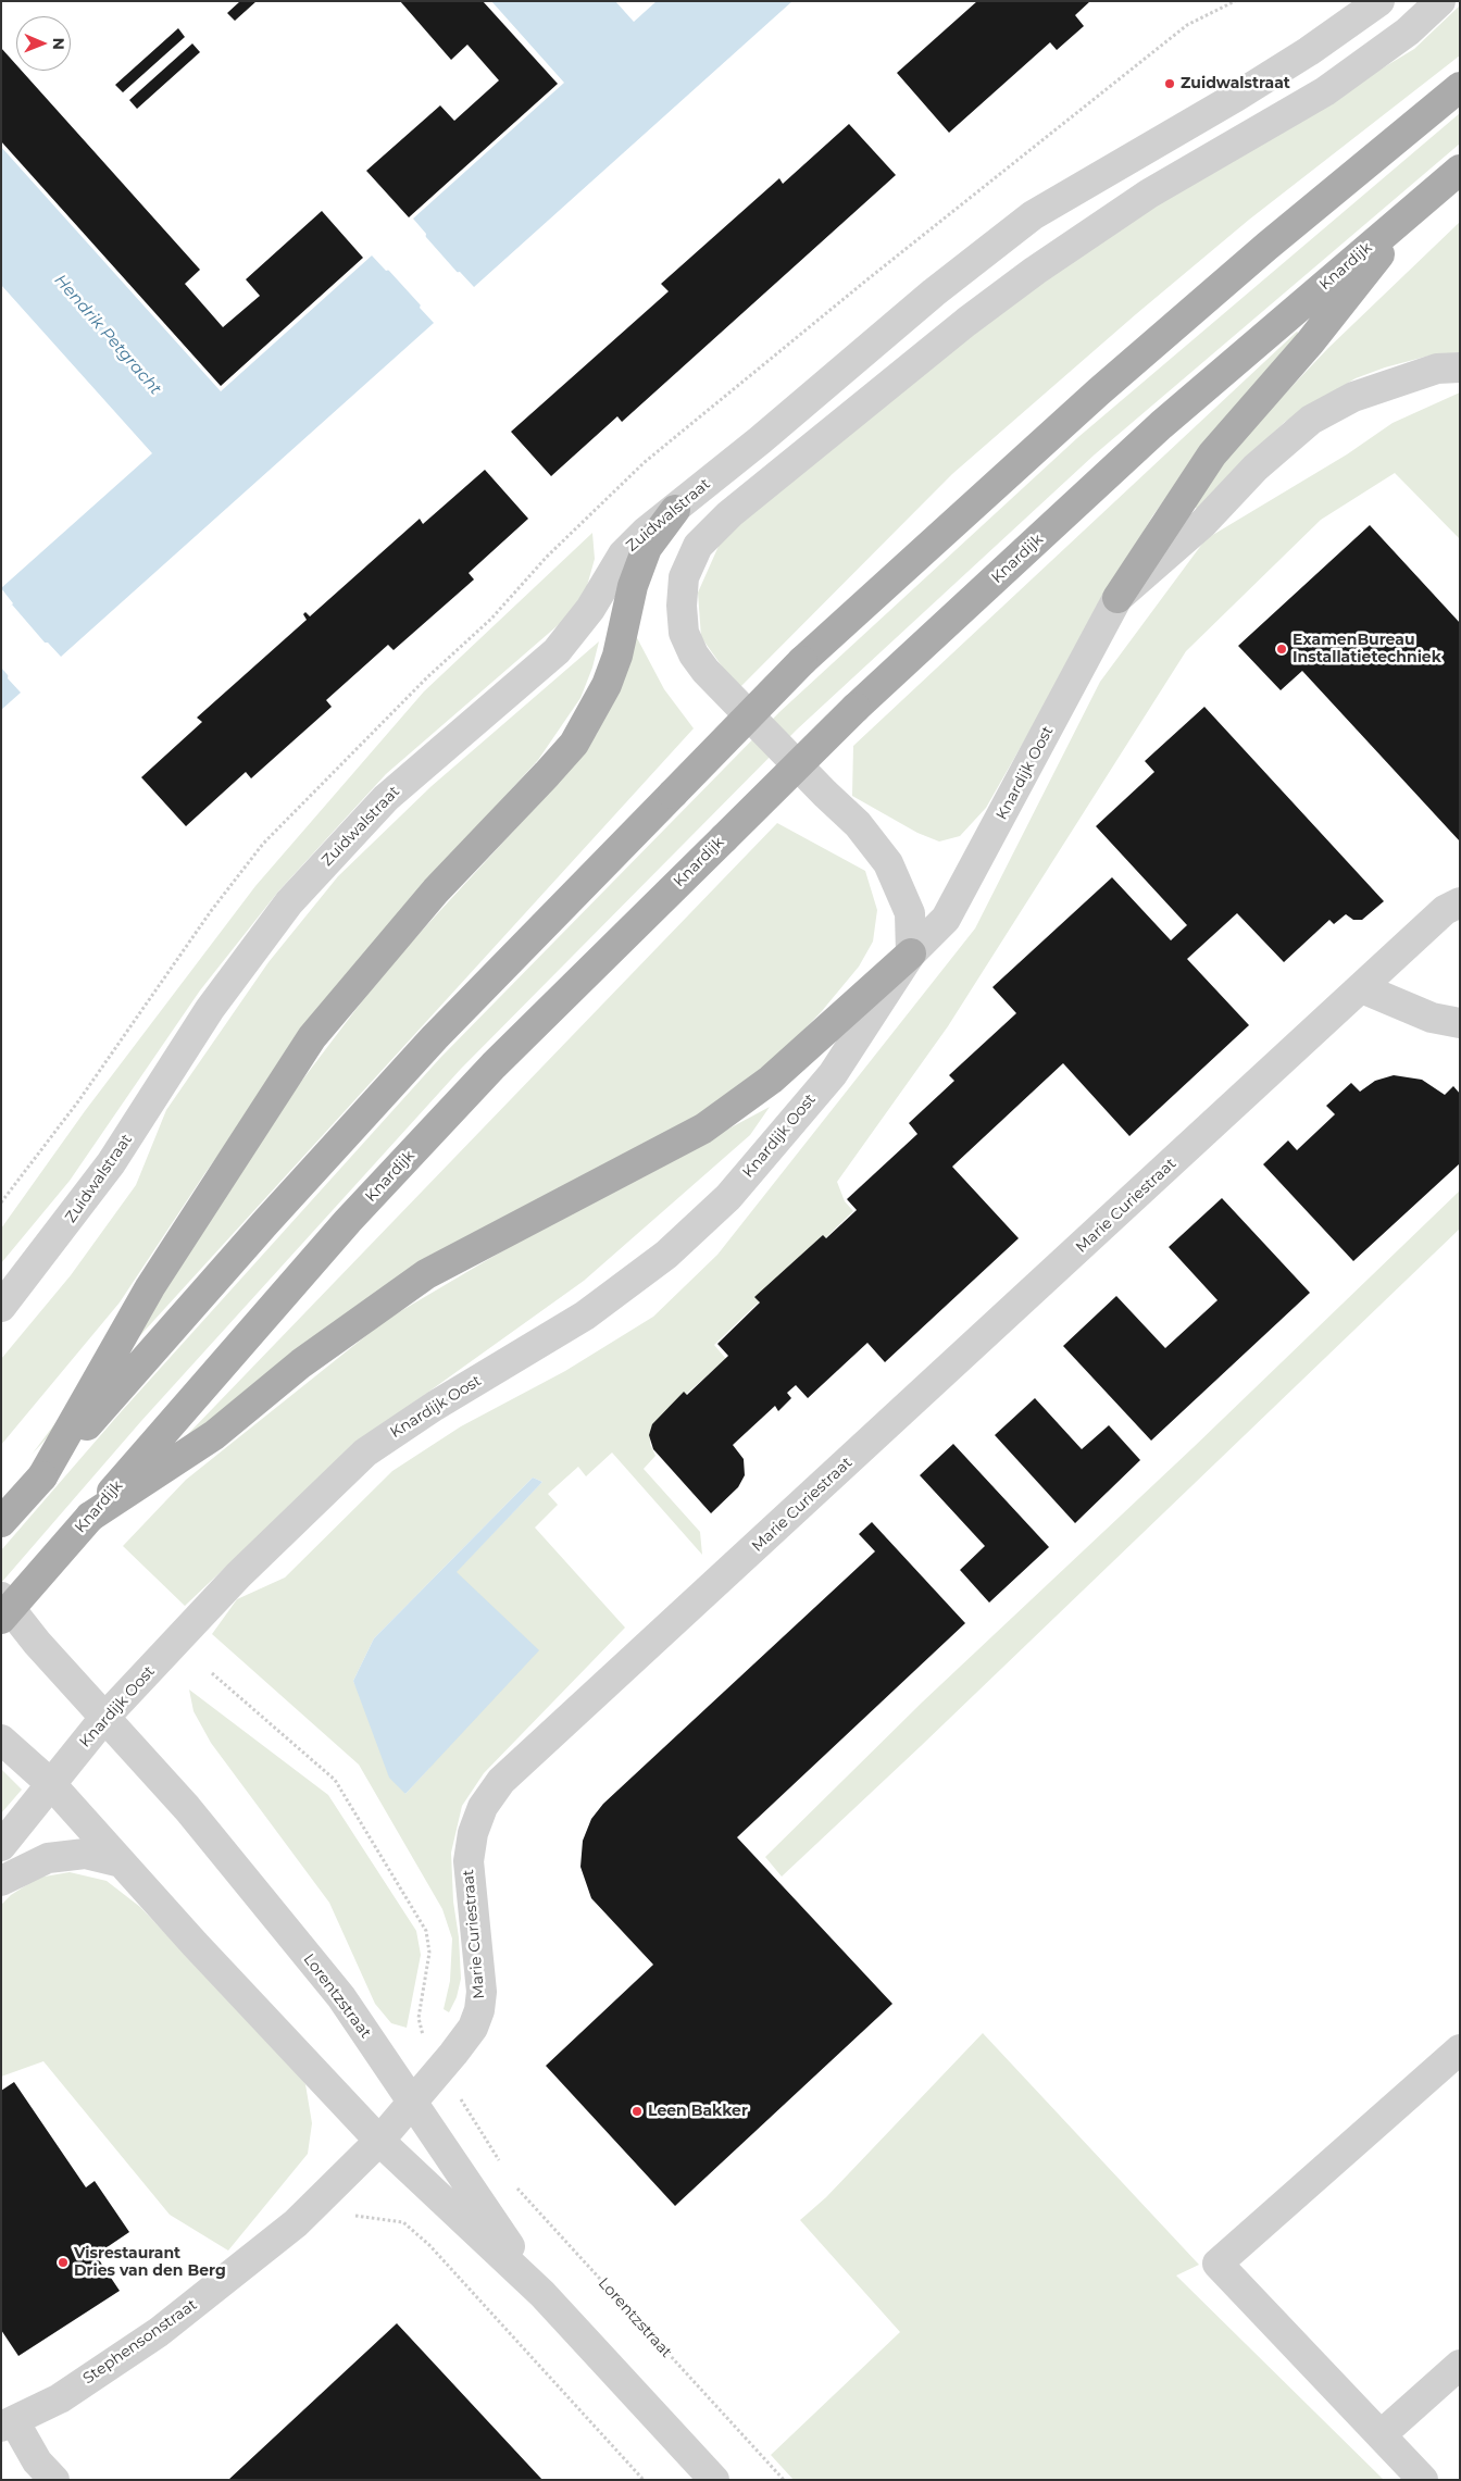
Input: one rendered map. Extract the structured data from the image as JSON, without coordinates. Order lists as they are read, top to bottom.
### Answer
{
  "streets": {
    "main road": ["Knardijk"],
    "street": [
      "Zuidwalstraat",
      "Knardijk Oost",
      "Marie Curiestraat",
      "Lorentzstraat",
      "Stephensonstraat"
    ]
  },
  "crossings": [
    ["Knardijk Oost", "Lorentzstraat"],
    ["Marie Curiestraat", "Lorentzstraat"],
    ["Marie Curiestraat", "Stephensonstraat"],
    ["Lorentzstraat", "Stephensonstraat"]
  ],
  "water": ["Hendrik Petgracht"],
  "places": [
    "Zuidwalstraat",
    "ExamenBureau Installatietechniek",
    "Leen Bakker",
    "Visrestaurant Dries van den Berg"
  ],
  "north": "right"
}
